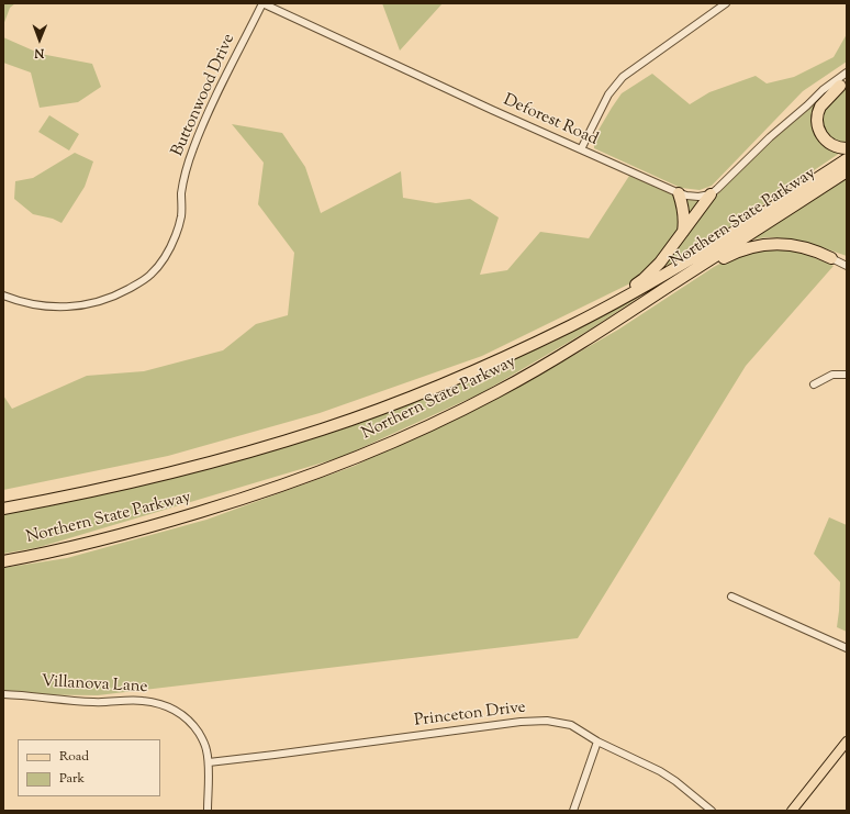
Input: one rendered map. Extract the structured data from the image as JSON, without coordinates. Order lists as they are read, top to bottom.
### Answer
{
  "streets": {
    "highway": ["Northern State Parkway"],
    "street": [
      "Buttonwood Drive",
      "Deforest Road",
      "Villanova Lane",
      "Princeton Drive"
    ]
  },
  "crossings": [
    ["Buttonwood Drive", "Deforest Road"],
    ["Villanova Lane", "Princeton Drive"]
  ],
  "legend": ["Road", "Park"],
  "north": "bottom"
}
